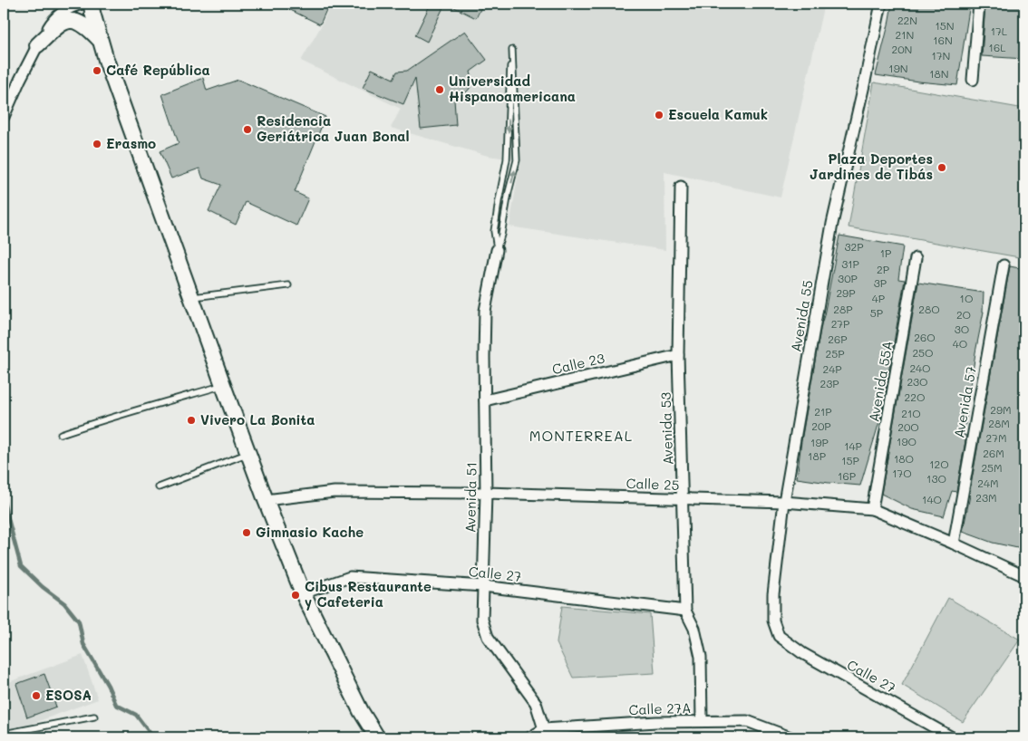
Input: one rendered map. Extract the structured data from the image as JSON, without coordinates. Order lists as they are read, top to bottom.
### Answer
{
  "streets": {
    "street": [
      "Avenida 55",
      "Calle 23",
      "Avenida 55A",
      "Avenida 57",
      "Avenida 53",
      "Calle 25",
      "Avenida 51",
      "Calle 27",
      "Calle 27A"
    ]
  },
  "crossings": [
    ["Avenida 55", "Calle 25"],
    ["Avenida 55", "Calle 27"],
    ["Calle 23", "Avenida 53"],
    ["Calle 23", "Avenida 51"],
    ["Avenida 55A", "Calle 25"],
    ["Avenida 57", "Calle 25"],
    ["Avenida 53", "Calle 25"],
    ["Avenida 53", "Calle 27"],
    ["Avenida 53", "Calle 27A"],
    ["Calle 25", "Avenida 51"],
    ["Avenida 51", "Calle 27"],
    ["Avenida 51", "Calle 27A"]
  ],
  "districts": ["MONTERREAL"],
  "places": [
    "Café República",
    "Universidad Hispanoamericana",
    "Escuela Kamuk",
    "Residencia Geriátrica Juan Bonal",
    "Erasmo",
    "Plaza Deportes Jardines de Tibás",
    "Vivero La Bonita",
    "Gimnasio Kache",
    "Cibus Restaurante y Cafeteria",
    "ESOSA"
  ],
  "house_numbers": [
    "22N",
    "15N",
    "17L",
    "21N",
    "16N",
    "16L",
    "20N",
    "17N",
    "19N",
    "18N",
    "32P",
    "1P",
    "31P",
    "2P",
    "30P",
    "3P",
    "29P",
    "4P",
    "1O",
    "28P",
    "28O",
    "5P",
    "2O",
    "27P",
    "3O",
    "26O",
    "26P",
    "4O",
    "25O",
    "25P",
    "24O",
    "24P",
    "23O",
    "23P",
    "22O",
    "29M",
    "21P",
    "21O",
    "28M",
    "20P",
    "20O",
    "27M",
    "19O",
    "19P",
    "14P",
    "26M",
    "18P",
    "18O",
    "15P",
    "12O",
    "25M",
    "17O",
    "16P",
    "13O",
    "24M",
    "23M",
    "14O"
  ]
}
